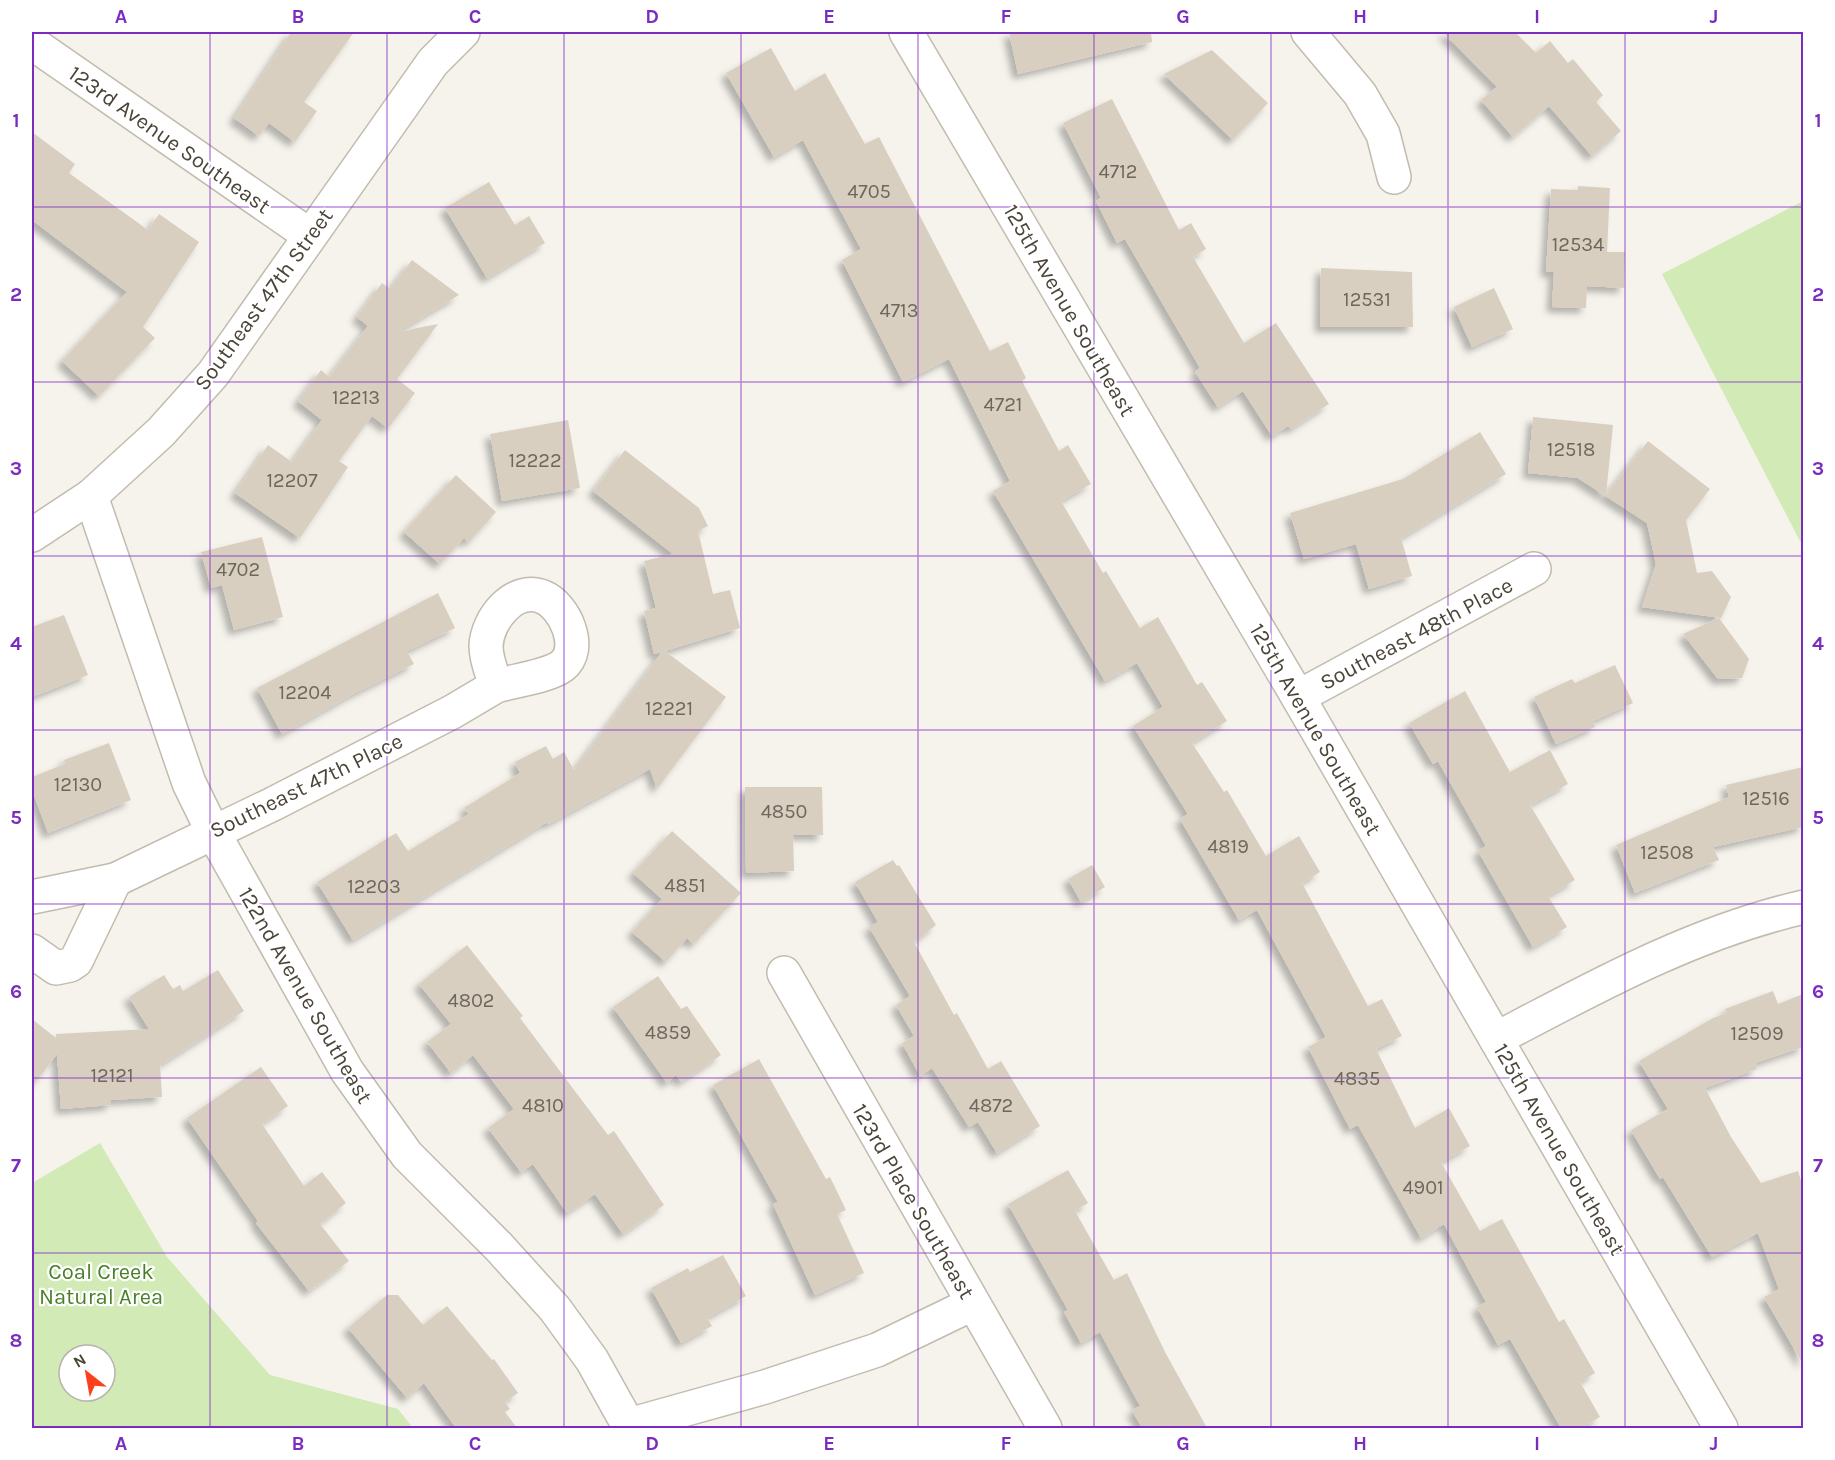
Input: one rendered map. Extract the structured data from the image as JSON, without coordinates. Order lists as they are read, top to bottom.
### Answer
{
  "streets": {
    "street": [
      "123rd Avenue Southeast",
      "Southeast 47th Street",
      "125th Avenue Southeast",
      "Southeast 48th Place",
      "Southeast 47th Place",
      "122nd Avenue Southeast",
      "123rd Place Southeast"
    ]
  },
  "crossings": [
    ["123rd Avenue Southeast", "Southeast 47th Street"],
    ["Southeast 47th Street", "122nd Avenue Southeast"],
    ["125th Avenue Southeast", "Southeast 48th Place"],
    ["Southeast 47th Place", "122nd Avenue Southeast"]
  ],
  "parks": ["Coal Creek Natural Area"],
  "house_numbers": [
    "4712",
    "4705",
    "12534",
    "12531",
    "4713",
    "12213",
    "4721",
    "12518",
    "12222",
    "12207",
    "4702",
    "12204",
    "12221",
    "12130",
    "12516",
    "4850",
    "4819",
    "12508",
    "4851",
    "12203",
    "4802",
    "4859",
    "12509",
    "12121",
    "4835",
    "4810",
    "4872",
    "4901"
  ],
  "north": "top left",
  "grid": {
    "columns": [
      "A",
      "B",
      "C",
      "D",
      "E",
      "F",
      "G",
      "H",
      "I",
      "J"
    ],
    "rows": [
      "1",
      "2",
      "3",
      "4",
      "5",
      "6",
      "7",
      "8"
    ]
  }
}
